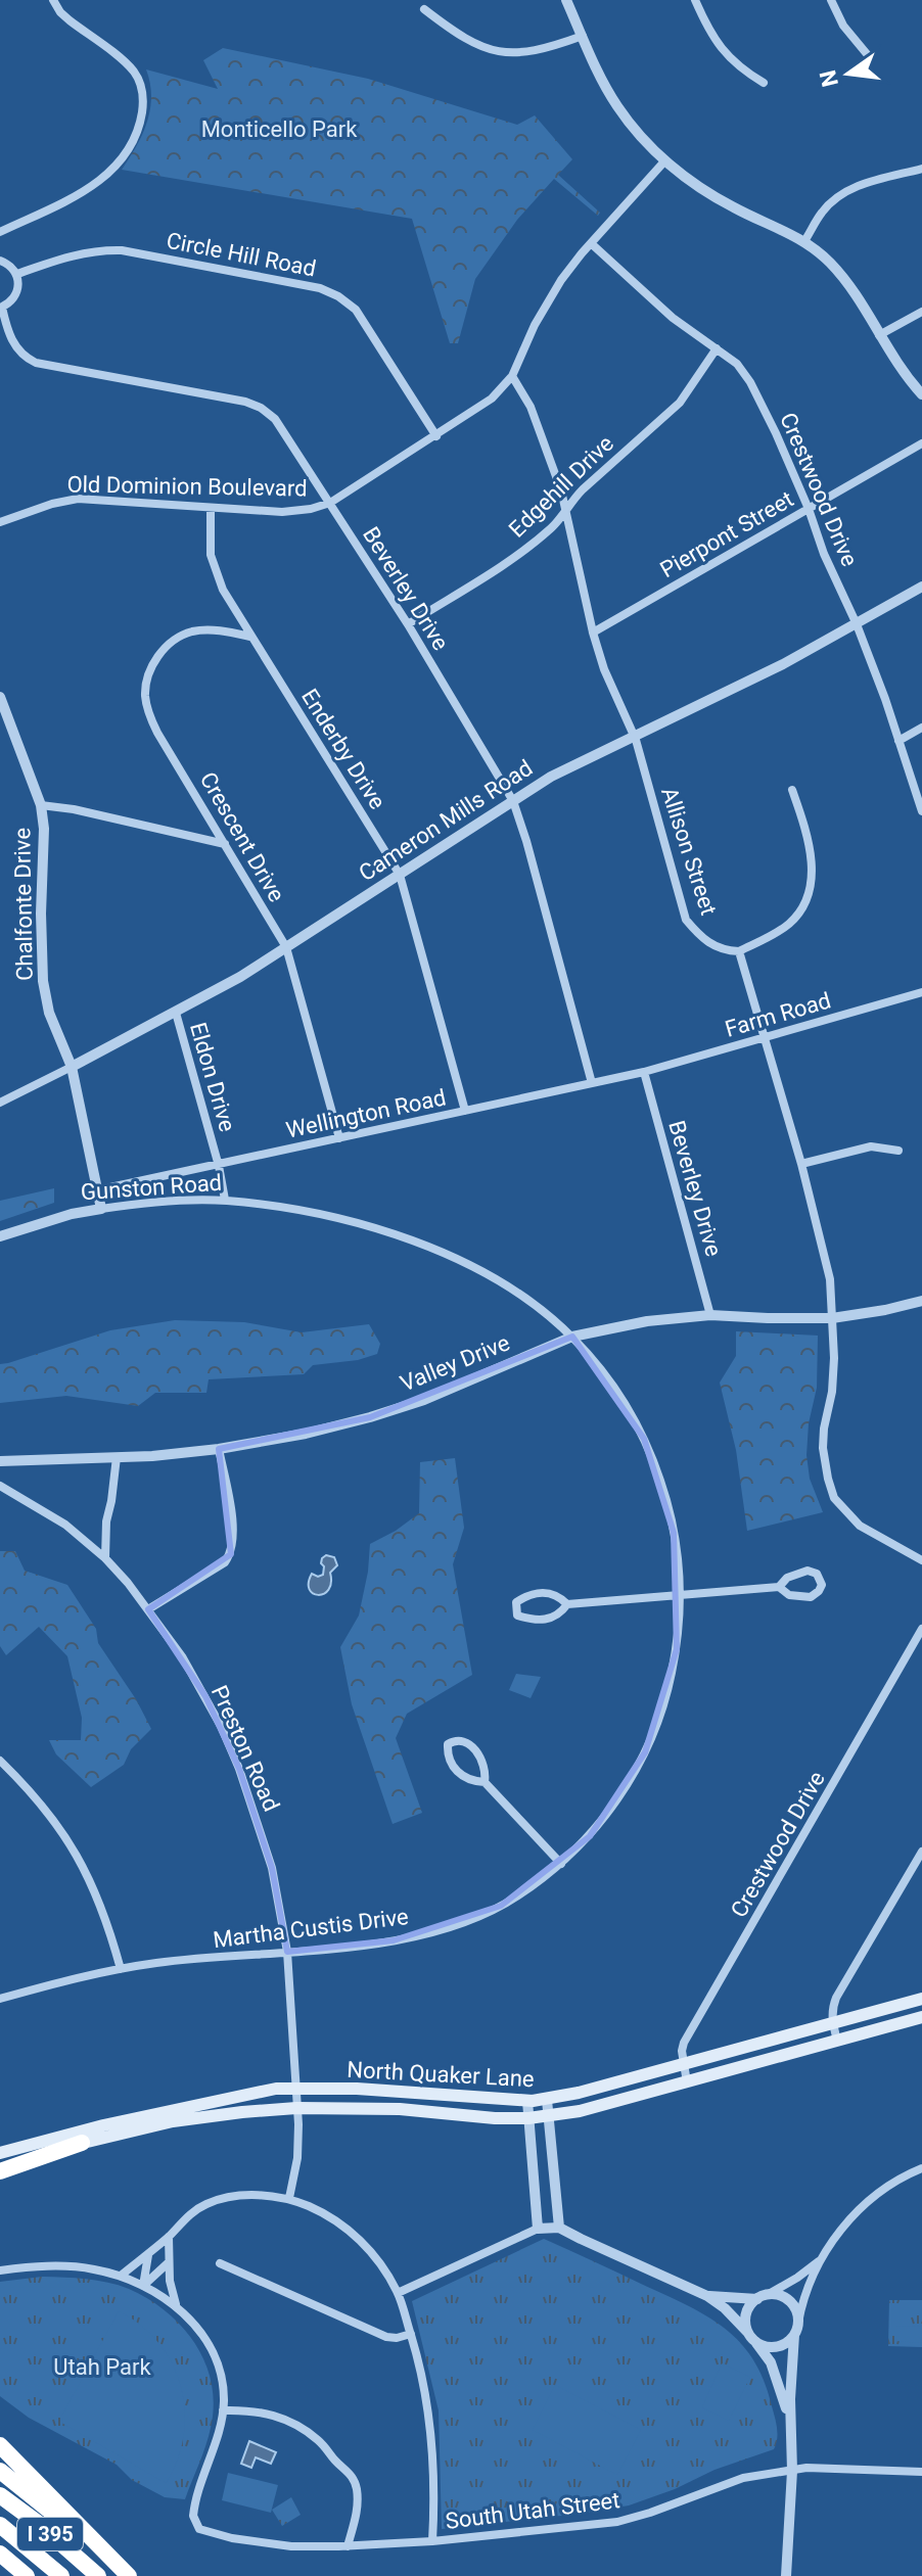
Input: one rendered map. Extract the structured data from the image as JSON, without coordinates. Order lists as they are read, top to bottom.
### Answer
{
  "streets": {
    "highway": ["I 395"],
    "main road": ["North Quaker Lane"],
    "street": [
      "Circle Hill Road",
      "Old Dominion Boulevard",
      "Edgehill Drive",
      "Crestwood Drive",
      "Pierpont Street",
      "Beverley Drive",
      "Enderby Drive",
      "Cameron Mills Road",
      "Crescent Drive",
      "Allison Street",
      "Chalfonte Drive",
      "Farm Road",
      "Eldon Drive",
      "Wellington Road",
      "Gunston Road",
      "Valley Drive",
      "Preston Road",
      "Martha Custis Drive",
      "South Utah Street"
    ]
  },
  "crossings": [
    ["Circle Hill Road", "Old Dominion Boulevard"],
    ["Old Dominion Boulevard", "Crestwood Drive"],
    ["Old Dominion Boulevard", "Beverley Drive"],
    ["Old Dominion Boulevard", "Enderby Drive"],
    ["Old Dominion Boulevard", "Allison Street"],
    ["Edgehill Drive", "Crestwood Drive"],
    ["Edgehill Drive", "Beverley Drive"],
    ["Edgehill Drive", "Allison Street"],
    ["Crestwood Drive", "Pierpont Street"],
    ["Crestwood Drive", "Cameron Mills Road"],
    ["Crestwood Drive", "North Quaker Lane"],
    ["Pierpont Street", "Allison Street"],
    ["Beverley Drive", "Cameron Mills Road"],
    ["Beverley Drive", "Farm Road"],
    ["Beverley Drive", "Wellington Road"],
    ["Beverley Drive", "Valley Drive"],
    ["Enderby Drive", "Cameron Mills Road"],
    ["Enderby Drive", "Crescent Drive"],
    ["Enderby Drive", "Wellington Road"],
    ["Cameron Mills Road", "Crescent Drive"],
    ["Cameron Mills Road", "Allison Street"],
    ["Cameron Mills Road", "Chalfonte Drive"],
    ["Cameron Mills Road", "Eldon Drive"],
    ["Crescent Drive", "Wellington Road"],
    ["Chalfonte Drive", "Wellington Road"],
    ["Chalfonte Drive", "Gunston Road"],
    ["Farm Road", "Wellington Road"],
    ["Eldon Drive", "Wellington Road"],
    ["Eldon Drive", "Gunston Road"],
    ["Gunston Road", "Valley Drive"],
    ["Gunston Road", "Martha Custis Drive"],
    ["Valley Drive", "Martha Custis Drive"],
    ["Preston Road", "Martha Custis Drive"],
    ["Preston Road", "North Quaker Lane"]
  ],
  "parks": ["Monticello Park", "Utah Park"],
  "north": "left"
}
